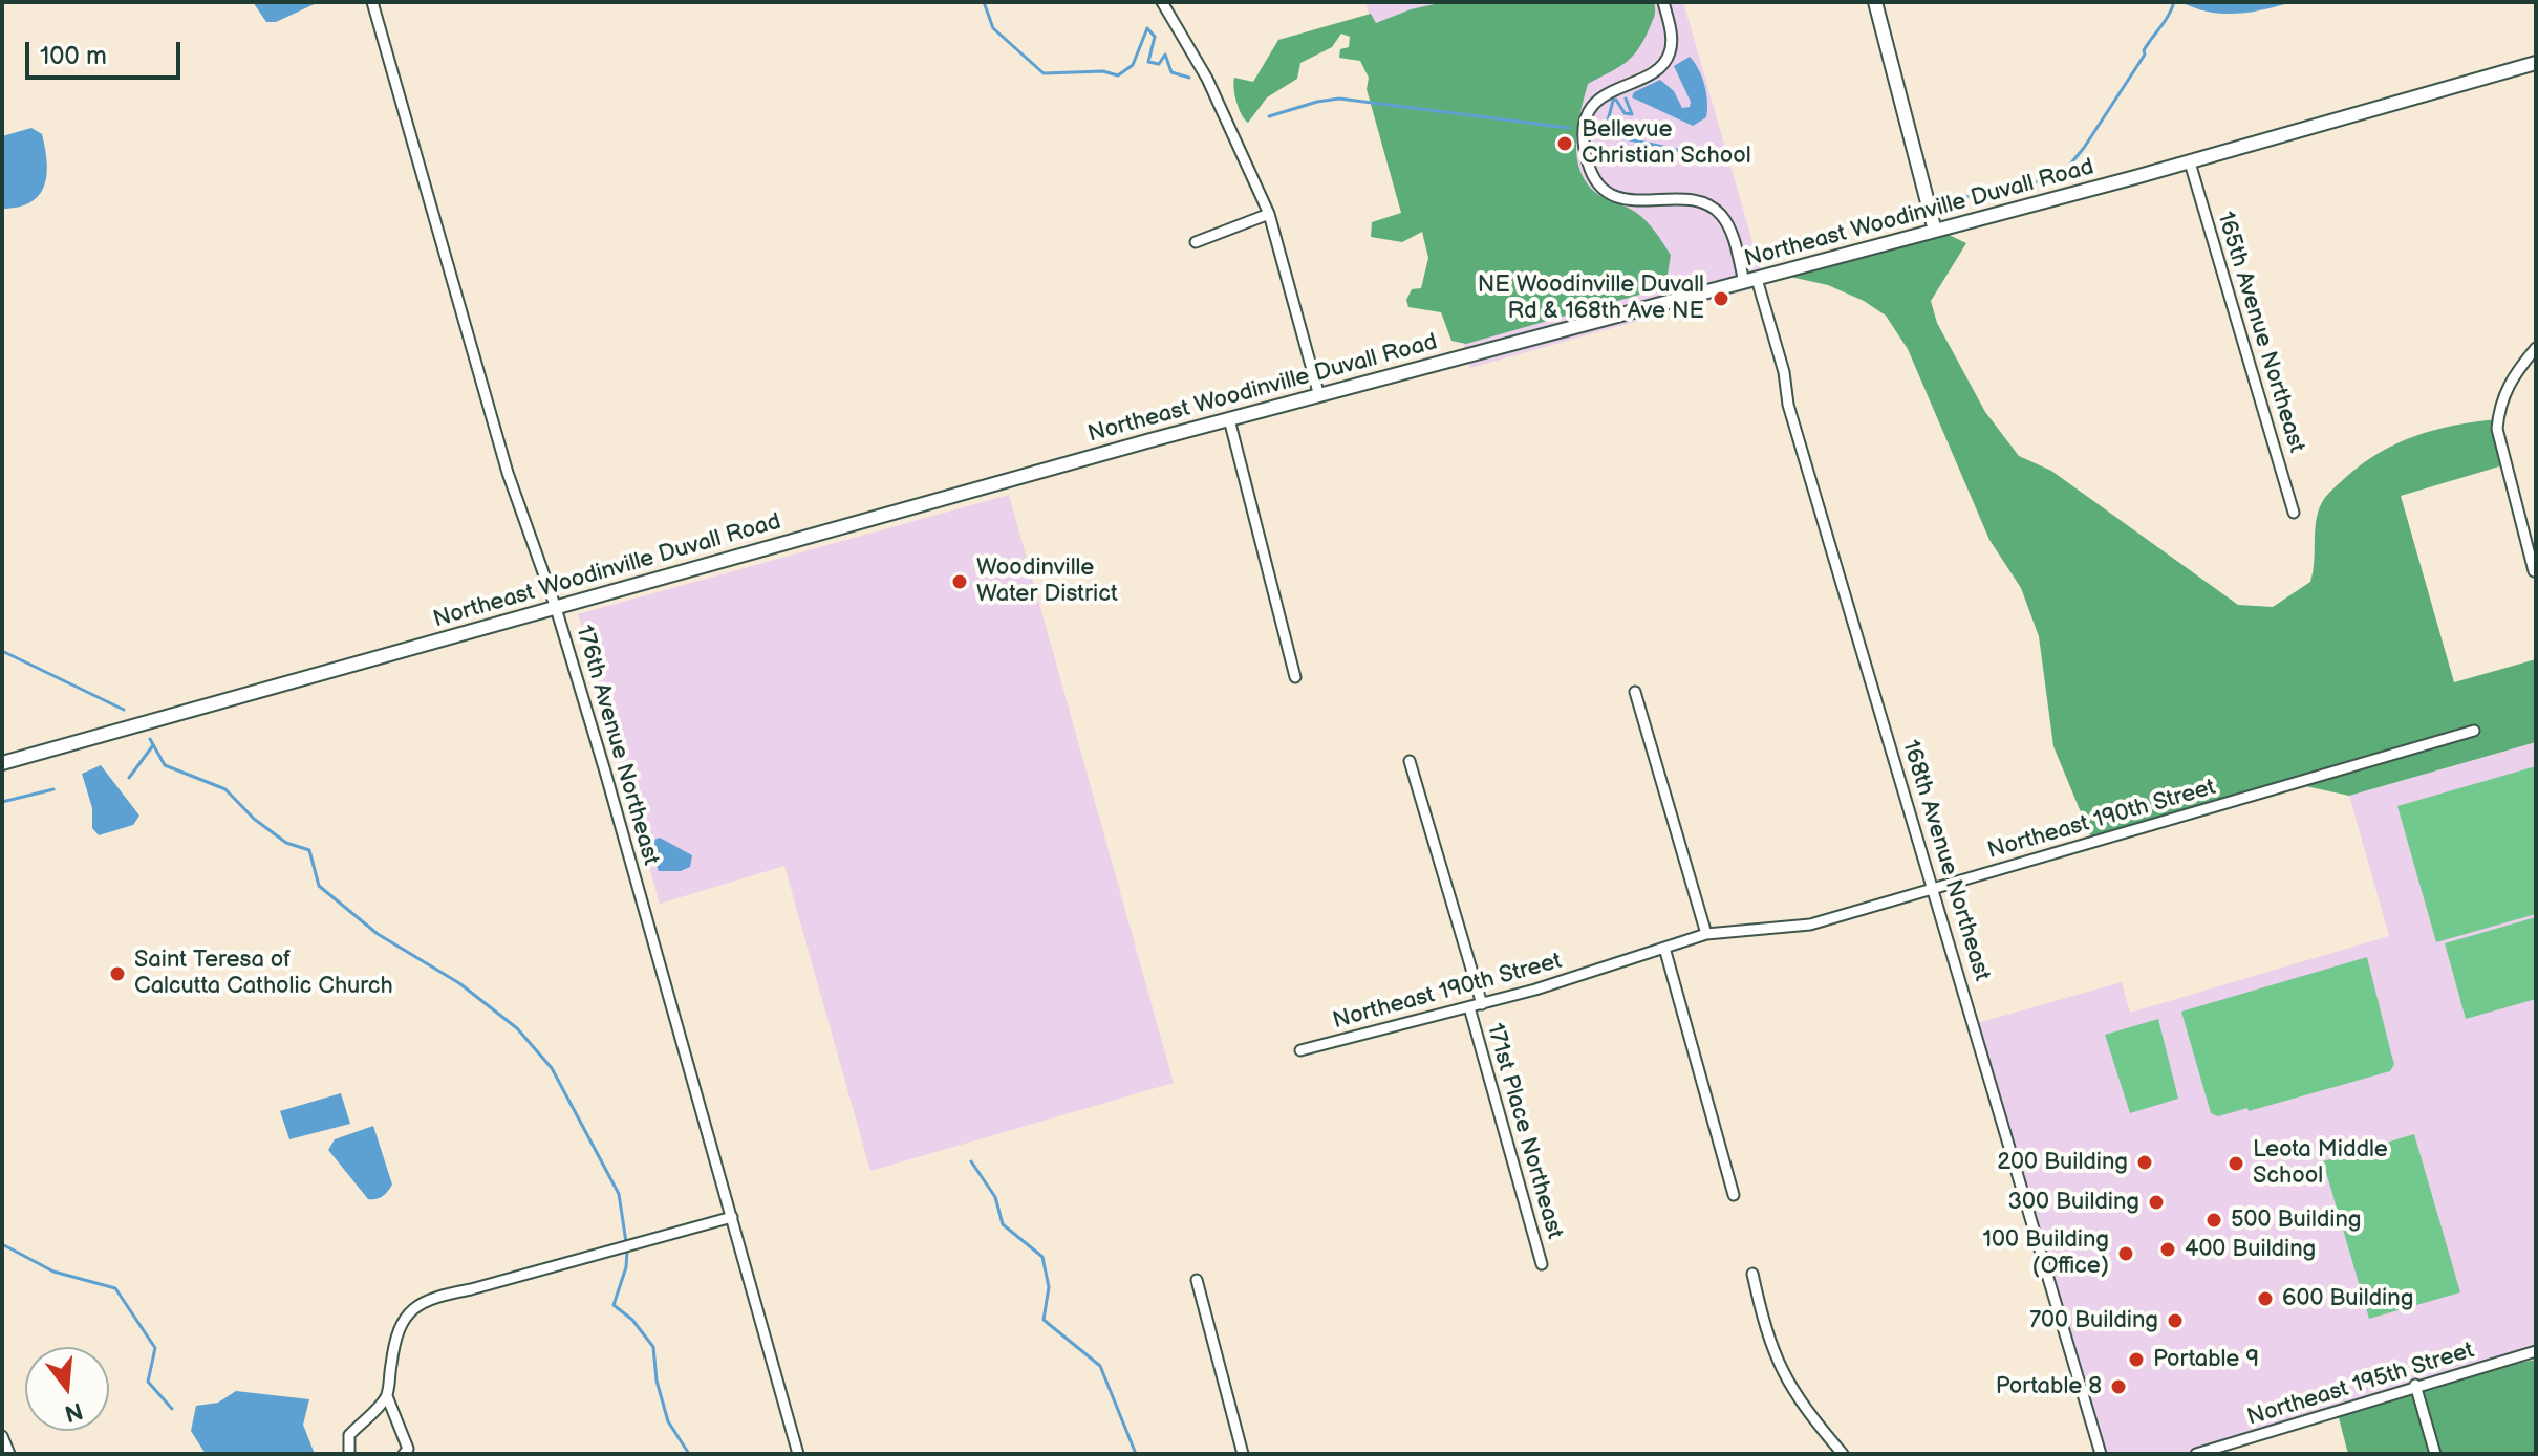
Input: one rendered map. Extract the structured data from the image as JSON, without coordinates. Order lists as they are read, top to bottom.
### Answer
{
  "streets": {
    "main road": ["Northeast Woodinville Duvall Road"],
    "street": [
      "165th Avenue Northeast",
      "176th Avenue Northeast",
      "Northeast 190th Street",
      "168th Avenue Northeast",
      "171st Place Northeast",
      "Northeast 195th Street"
    ]
  },
  "crossings": [
    ["Northeast Woodinville Duvall Road", "165th Avenue Northeast"],
    ["Northeast Woodinville Duvall Road", "176th Avenue Northeast"],
    ["Northeast Woodinville Duvall Road", "168th Avenue Northeast"],
    ["Northeast 190th Street", "168th Avenue Northeast"],
    ["Northeast 190th Street", "171st Place Northeast"]
  ],
  "places": [
    "Bellevue Christian School",
    "NE Woodinville Duvall Rd & 168th Ave NE",
    "Woodinville Water District",
    "Saint Teresa of Calcutta Catholic Church",
    "200 Building",
    "Leota Middle School",
    "300 Building",
    "500 Building",
    "400 Building",
    "100 Building (Office)",
    "600 Building",
    "700 Building",
    "Portable 9",
    "Portable 8"
  ],
  "scale_bar": "100 m",
  "north": "bottom"
}
